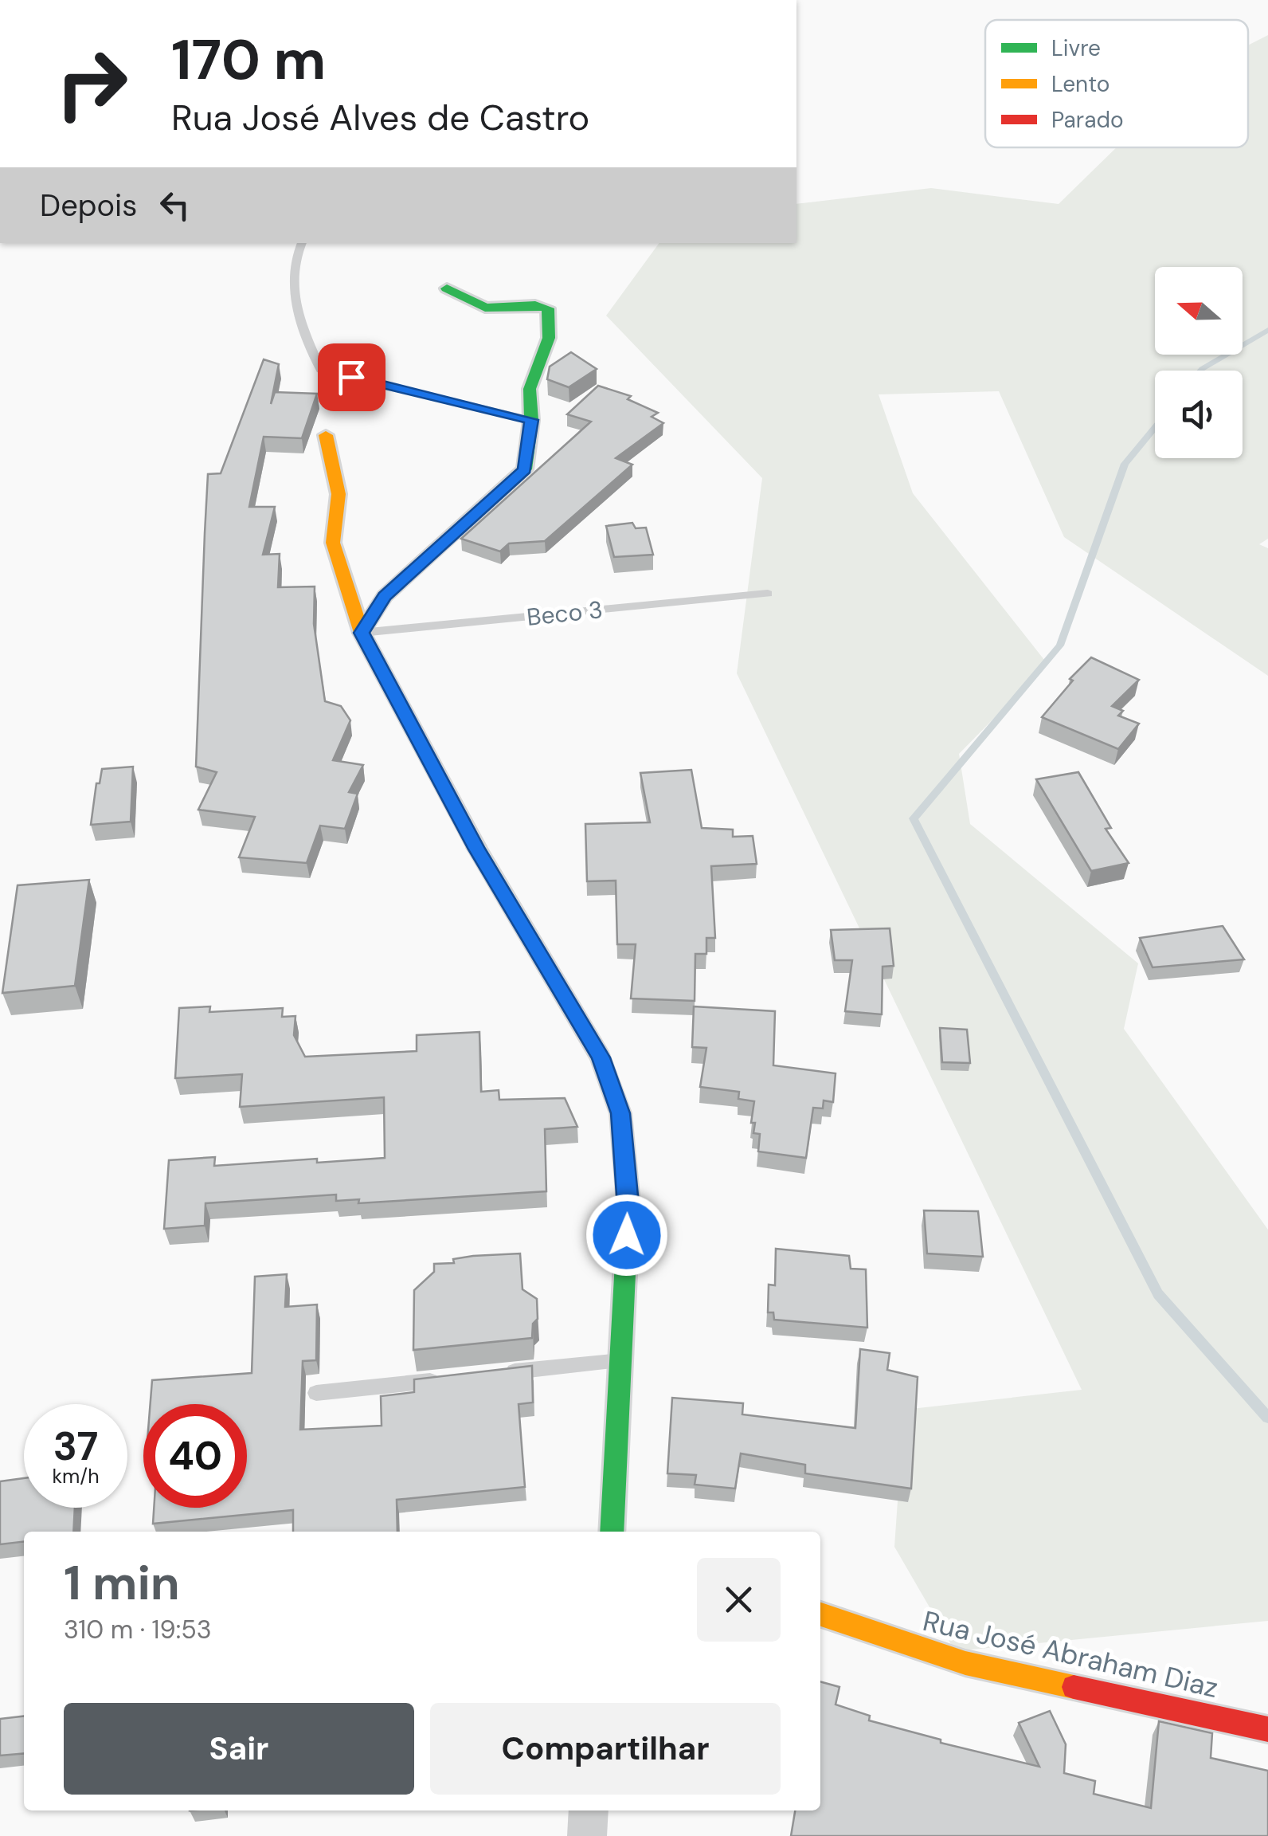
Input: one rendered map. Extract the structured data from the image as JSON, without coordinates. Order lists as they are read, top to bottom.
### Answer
{
  "streets": {
    "street": ["Rua José Abraham Diaz"],
    "lane": ["Beco 3"]
  },
  "legend": ["Livre", "Lento", "Parado"],
  "north": "left",
  "page": {
    "turn": ["170 m", "Rua José Alves de Castro"],
    "then": "Depois",
    "speed": "37 km/h",
    "limit": "40",
    "heading": ["1 min", "310 m · 19:53"],
    "buttons": ["Sair", "Compartilhar"]
  }
}
